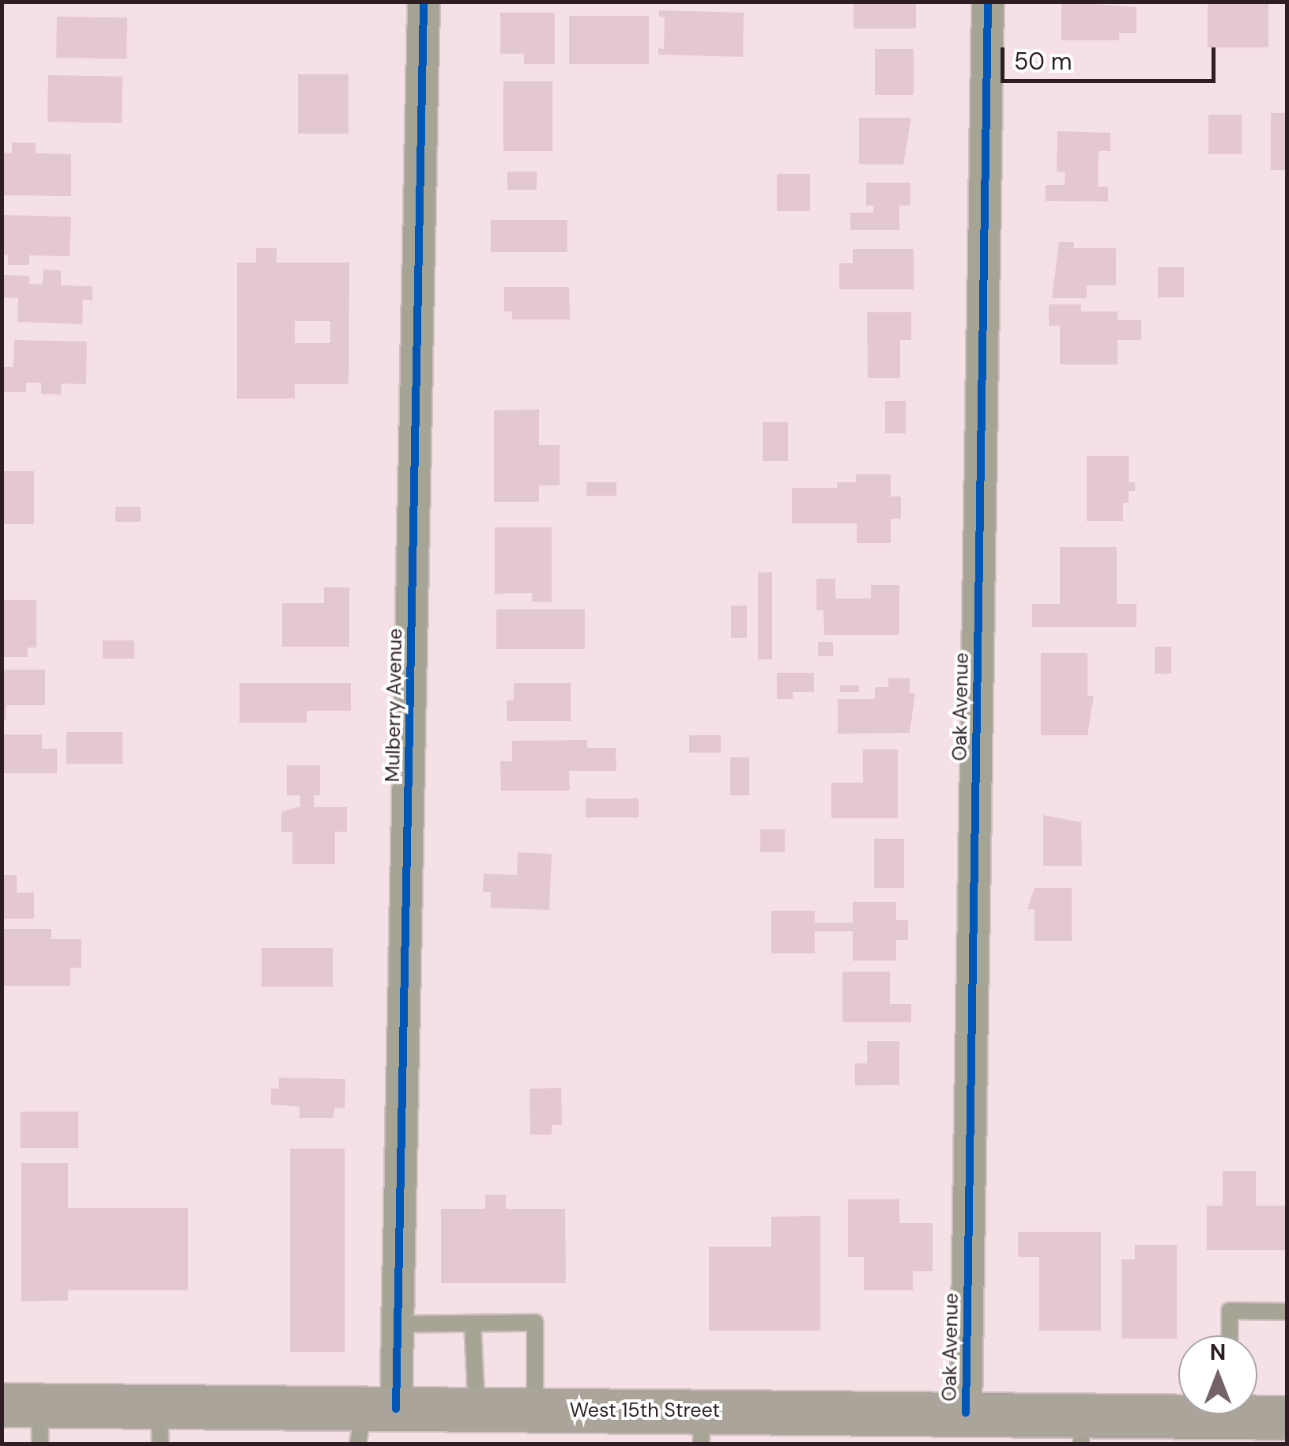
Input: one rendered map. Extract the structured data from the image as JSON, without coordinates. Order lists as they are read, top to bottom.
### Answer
{
  "streets": {
    "highway": ["West 15th Street"],
    "street": ["Mulberry Avenue", "Oak Avenue"]
  },
  "crossings": [
    ["Mulberry Avenue", "West 15th Street"],
    ["Oak Avenue", "West 15th Street"]
  ],
  "scale_bar": "50 m",
  "north": "top"
}
